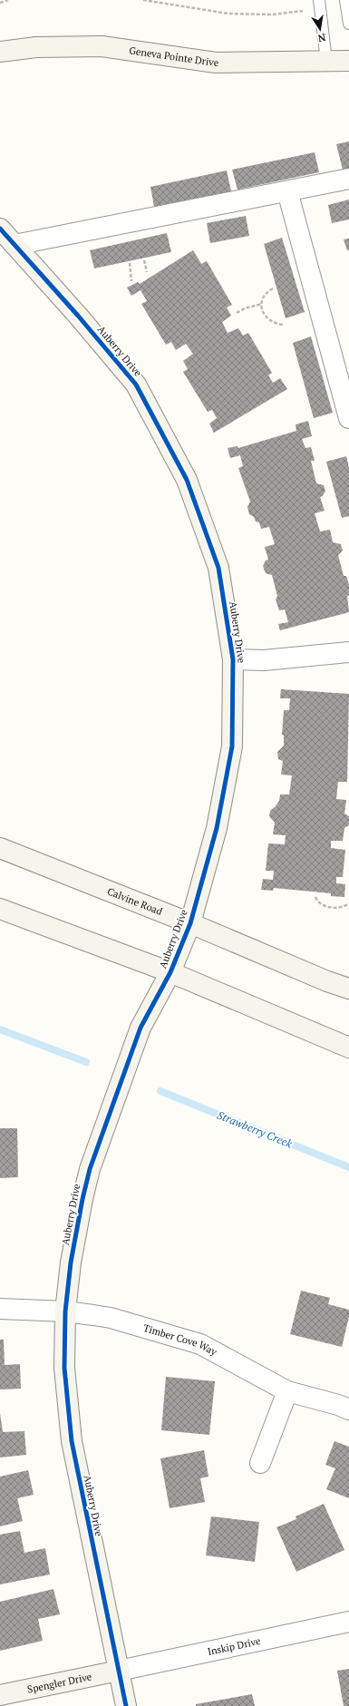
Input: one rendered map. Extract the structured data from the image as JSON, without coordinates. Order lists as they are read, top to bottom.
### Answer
{
  "streets": {
    "street": [
      "Geneva Pointe Drive",
      "Auberry Drive",
      "Calvine Road",
      "Timber Cove Way",
      "Inskip Drive",
      "Spengler Drive"
    ]
  },
  "crossings": [
    ["Auberry Drive", "Calvine Road"],
    ["Auberry Drive", "Timber Cove Way"],
    ["Auberry Drive", "Inskip Drive"],
    ["Auberry Drive", "Spengler Drive"],
    ["Inskip Drive", "Spengler Drive"]
  ],
  "water": ["Strawberry Creek"],
  "north": "bottom"
}
